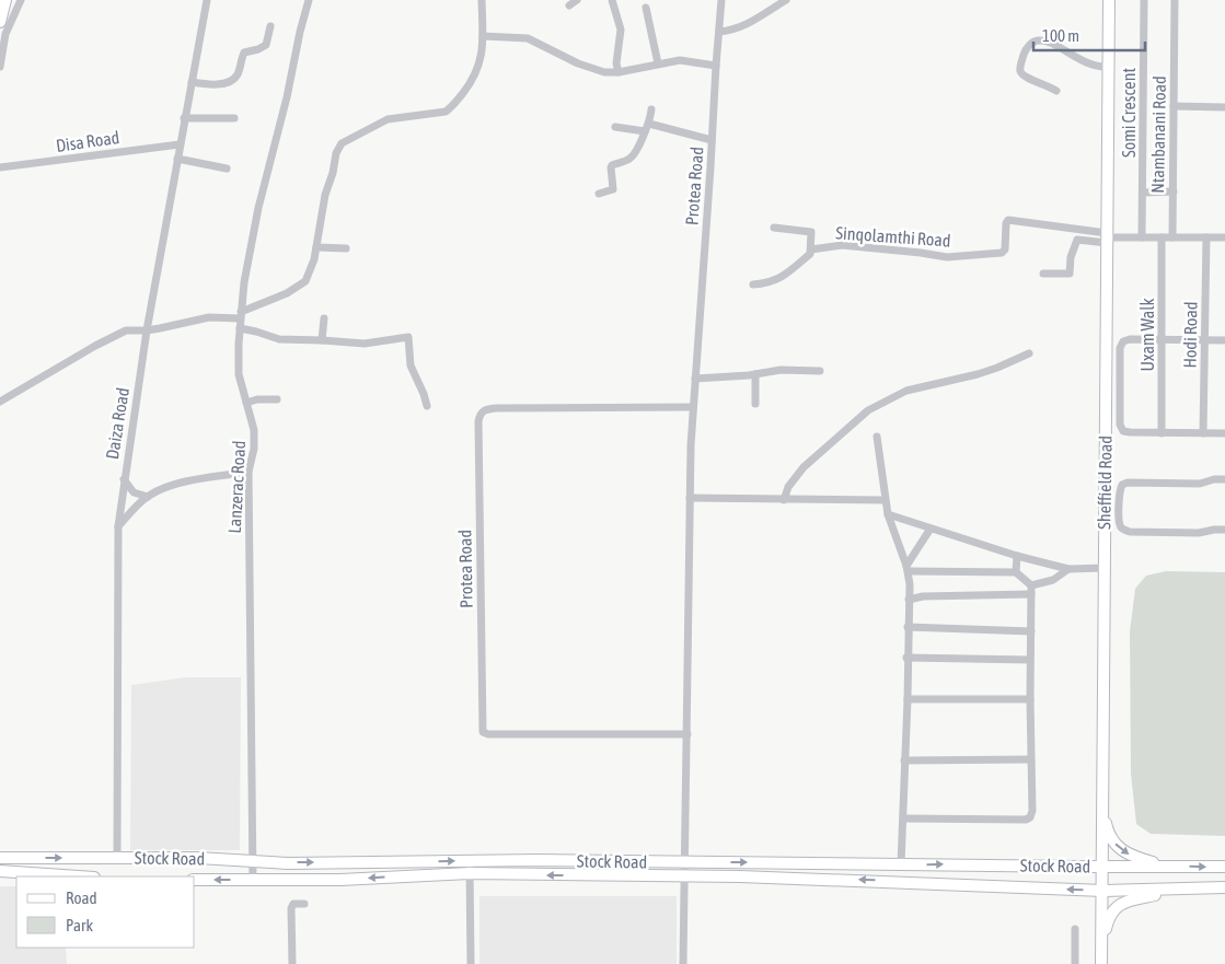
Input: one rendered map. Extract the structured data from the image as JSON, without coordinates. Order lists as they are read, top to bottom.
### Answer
{
  "streets": {
    "main road": ["Sheffield Road", "Stock Road"],
    "street": [
      "Somi Crescent",
      "Ntambanani Road",
      "Disa Road",
      "Protea Road",
      "Sinqolamthi Road",
      "Uxam Walk",
      "Hodi Road",
      "Daiza Road",
      "Lanzerac Road"
    ]
  },
  "crossings": [
    ["Somi Crescent", "Sinqolamthi Road"],
    ["Ntambanani Road", "Sinqolamthi Road"],
    ["Disa Road", "Daiza Road"],
    ["Protea Road", "Stock Road"],
    ["Sinqolamthi Road", "Uxam Walk"],
    ["Sinqolamthi Road", "Hodi Road"],
    ["Sinqolamthi Road", "Sheffield Road"],
    ["Daiza Road", "Stock Road"],
    ["Sheffield Road", "Stock Road"],
    ["Lanzerac Road", "Stock Road"]
  ],
  "legend": ["Road", "Park"],
  "scale_bar": "100 m"
}
